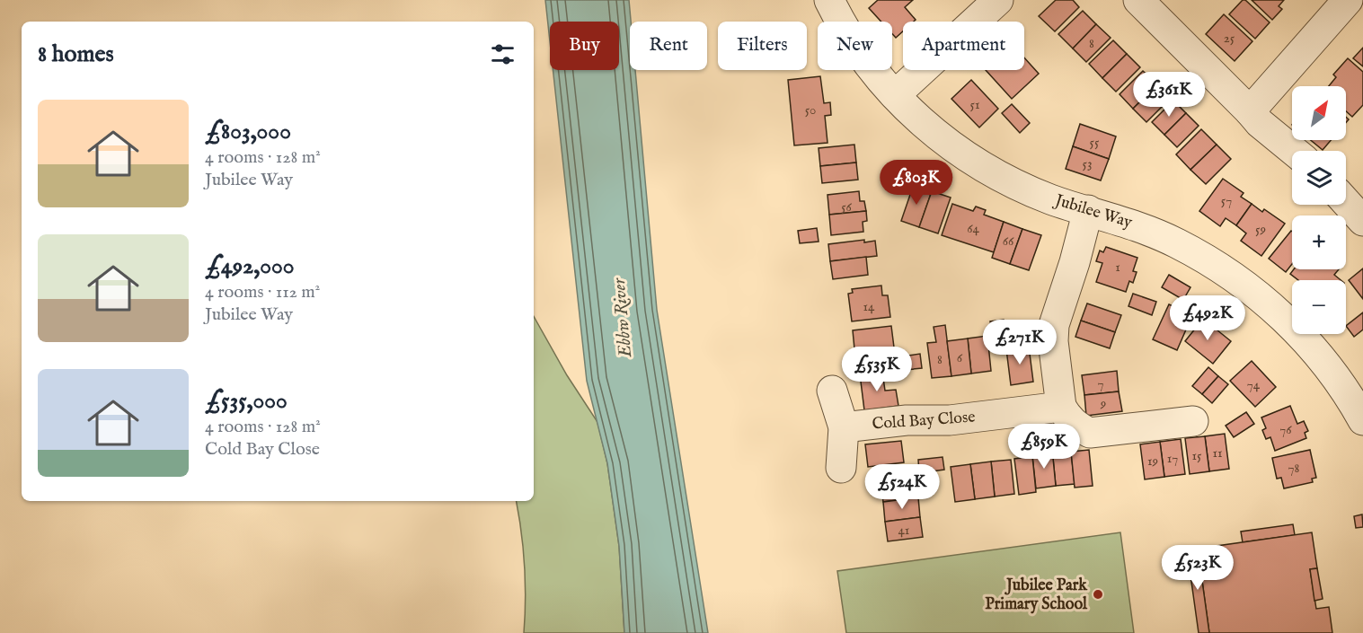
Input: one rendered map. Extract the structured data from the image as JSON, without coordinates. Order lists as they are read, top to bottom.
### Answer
{
  "streets": {
    "street": ["Jubilee Way", "Cold Bay Close"]
  },
  "water": ["Ebbw River"],
  "places": ["Jubilee Park Primary School"],
  "house_numbers": [
    "25",
    "8",
    "51",
    "50",
    "55",
    "53",
    "57",
    "56",
    "64",
    "59",
    "66",
    "1",
    "14",
    "6",
    "8",
    "7",
    "74",
    "9",
    "76",
    "11",
    "15",
    "17",
    "19",
    "78",
    "41"
  ],
  "north": "top right",
  "page": {
    "chip": [
      "Buy",
      "Rent",
      "Filters",
      "New",
      "Apartment"
    ],
    "heading": "8 homes",
    "price": [
      "£361K",
      "£803K",
      "£492K",
      "£271K",
      "£535K",
      "£859K",
      "£524K",
      "£523K"
    ],
    "map_buttons": ["+", "−"],
    "list": [
      {
        "name": "£803,000",
        "note": "4 rooms · 128 m² · Jubilee Way"
      },
      {
        "name": "£492,000",
        "note": "4 rooms · 112 m² · Jubilee Way"
      },
      {
        "name": "£535,000",
        "note": "4 rooms · 128 m² · Cold Bay Close"
      }
    ]
  }
}
